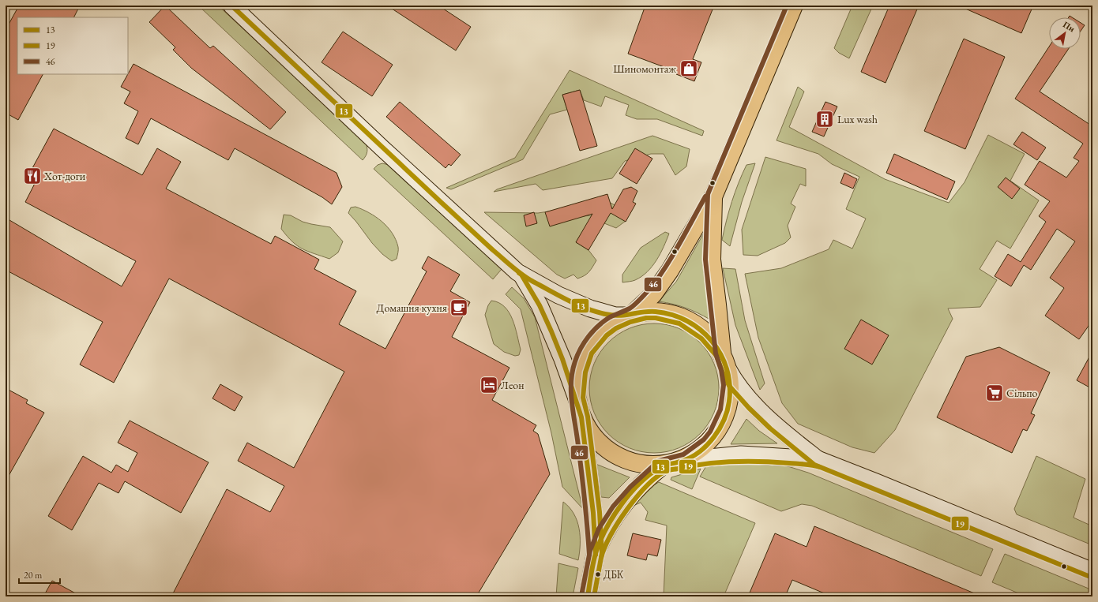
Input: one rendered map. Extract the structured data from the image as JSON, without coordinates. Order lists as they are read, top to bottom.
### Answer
{
  "places": {
    "shop": ["Шиномонтаж"],
    "building": ["Lux wash"],
    "restaurant": ["Хот-доги"],
    "cafe": ["Домашня кухня"],
    "hotel": ["Леон"],
    "supermarket": ["Сільпо"],
    "other": ["ДБК"]
  },
  "lines": ["transit line 13", "transit line 46", "transit line 19"],
  "legend": ["13", "19", "46"],
  "scale_bar": "20 m",
  "north": "top right"
}
